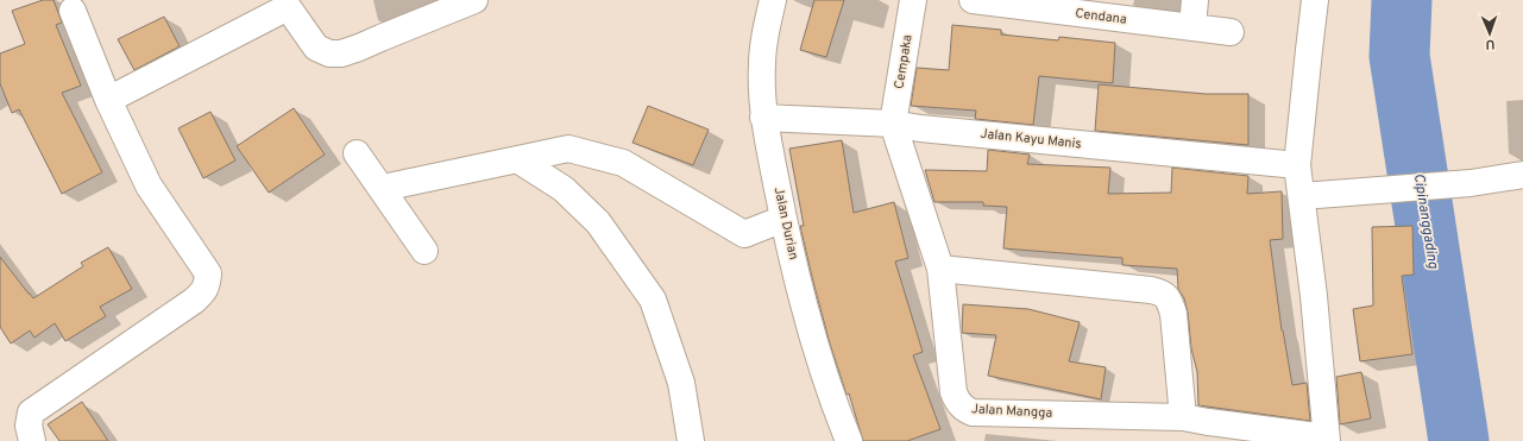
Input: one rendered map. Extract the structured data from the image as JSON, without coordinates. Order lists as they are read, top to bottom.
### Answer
{
  "streets": {
    "street": [
      "Cendana",
      "Cempaka",
      "Jalan Kayu Manis",
      "Jalan Durian",
      "Jalan Mangga"
    ]
  },
  "crossings": [
    ["Cempaka", "Jalan Kayu Manis"],
    ["Cempaka", "Jalan Mangga"],
    ["Jalan Kayu Manis", "Jalan Durian"],
    ["Jalan Kayu Manis", "Jalan Mangga"]
  ],
  "water": ["Cipinanggading"],
  "north": "bottom"
}
